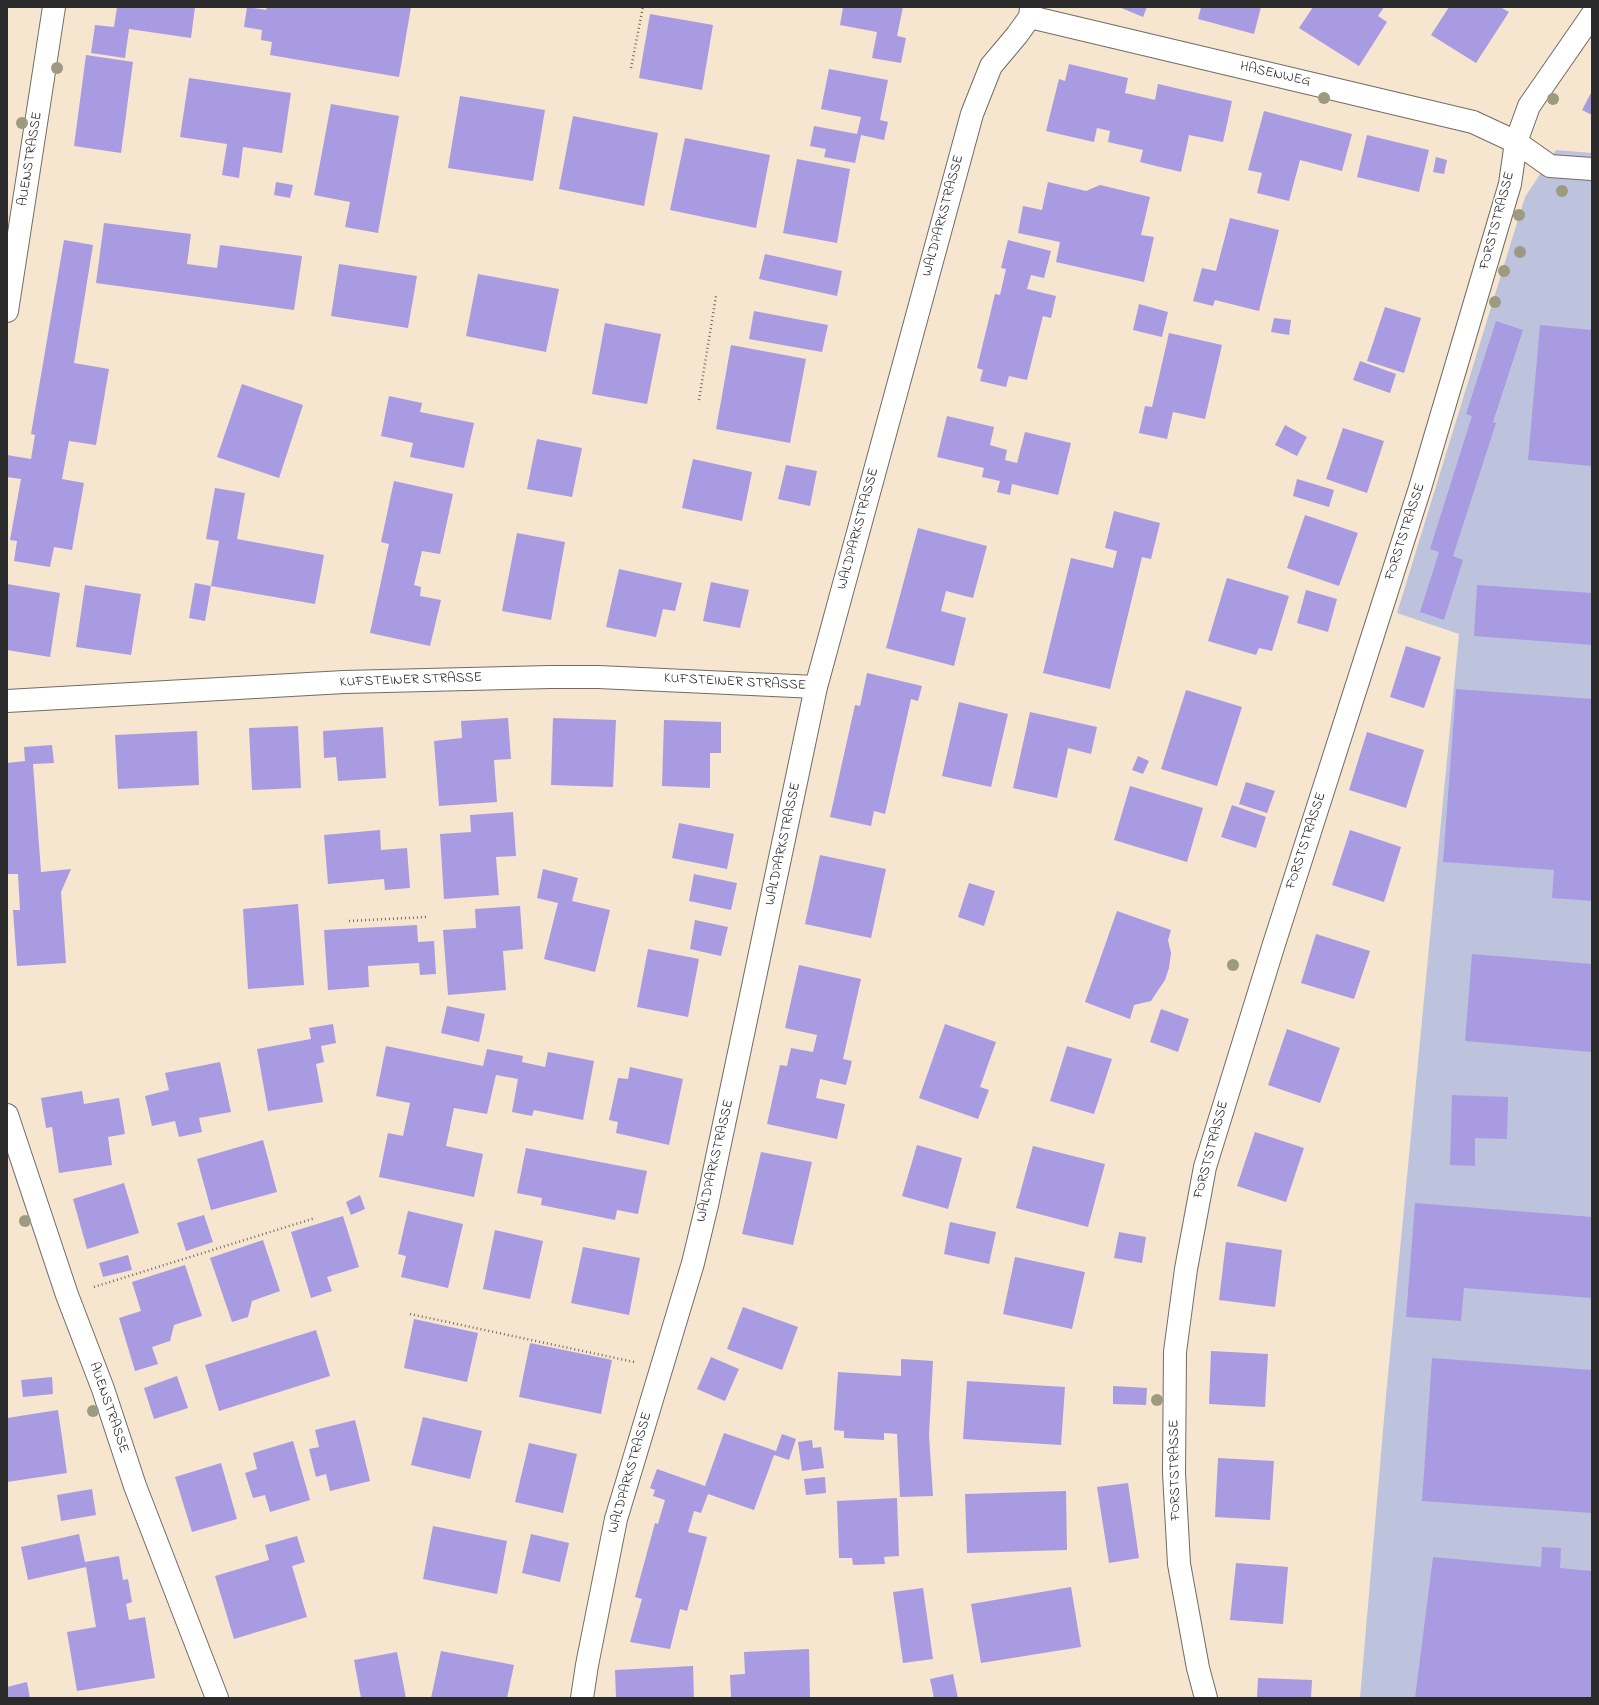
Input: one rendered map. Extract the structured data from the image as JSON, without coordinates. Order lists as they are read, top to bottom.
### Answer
{
  "streets": {
    "street": [
      "HASENWEG",
      "AUENSTRASSE",
      "WALDPARKSTRASSE",
      "FORSTSTRASSE",
      "KUFSTEINER STRASSE"
    ]
  },
  "crossings": [
    ["HASENWEG", "WALDPARKSTRASSE"],
    ["HASENWEG", "FORSTSTRASSE"],
    ["WALDPARKSTRASSE", "KUFSTEINER STRASSE"]
  ]
}
